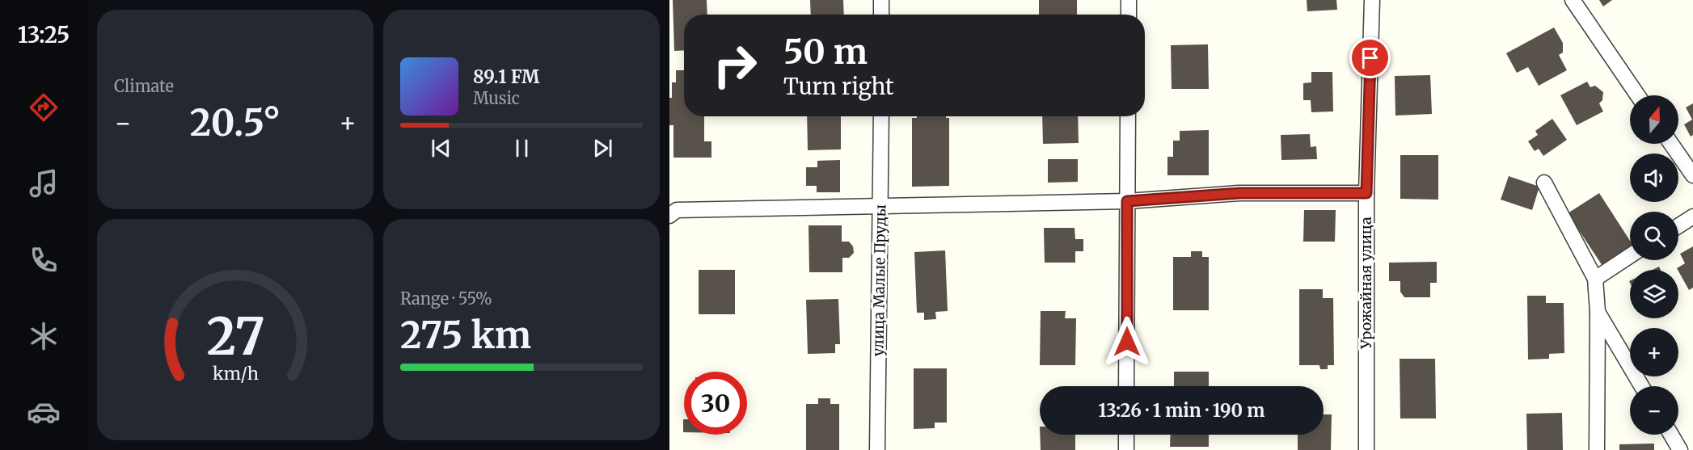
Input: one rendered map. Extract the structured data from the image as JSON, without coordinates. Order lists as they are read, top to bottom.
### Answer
{
  "streets": {
    "street": ["улица Малые Пруды", "Урожайная улица"]
  },
  "north": "top",
  "page": {
    "tabs": "13:25",
    "tile": [
      "Climate",
      ["Range · 55%", "275 km"]
    ],
    "turn": ["50 m", "Turn right"],
    "song": ["89.1 FM", "Music"],
    "map_buttons": ["+", "−"],
    "heat": ["−", "20.5°", "+"],
    "limit": "30",
    "trip": "13:26 · 1 min · 190 m",
    "gauge": ["27", "km/h"]
  }
}
